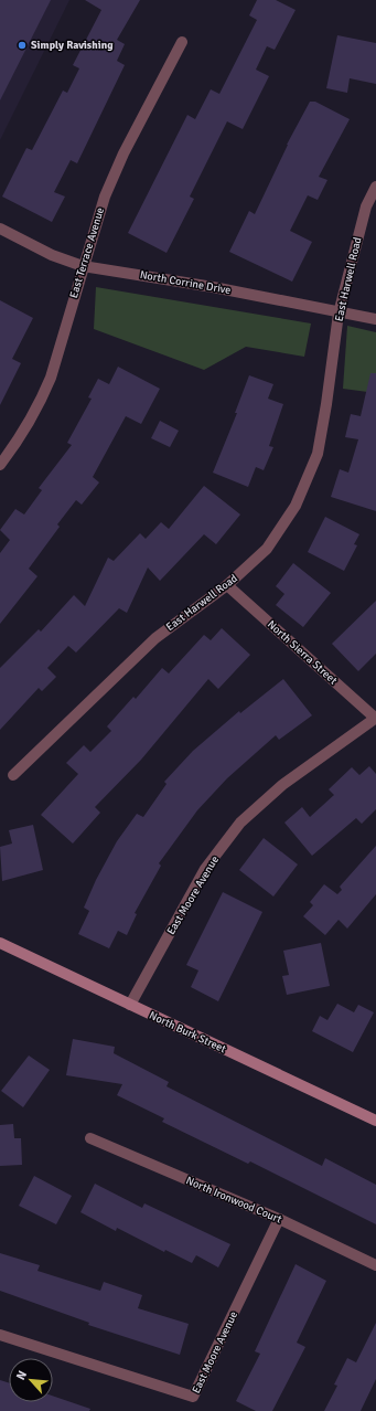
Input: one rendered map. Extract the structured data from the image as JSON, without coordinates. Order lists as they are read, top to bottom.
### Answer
{
  "streets": {
    "street": [
      "East Terrace Avenue",
      "East Harwell Road",
      "North Corrine Drive",
      "North Sierra Street",
      "East Moore Avenue",
      "North Burk Street",
      "North Ironwood Court"
    ]
  },
  "crossings": [
    ["East Terrace Avenue", "North Corrine Drive"],
    ["East Harwell Road", "North Corrine Drive"],
    ["East Harwell Road", "North Sierra Street"],
    ["North Sierra Street", "East Moore Avenue"],
    ["East Moore Avenue", "North Burk Street"],
    ["East Moore Avenue", "North Ironwood Court"]
  ],
  "places": ["Simply Ravishing"],
  "north": "top left"
}
